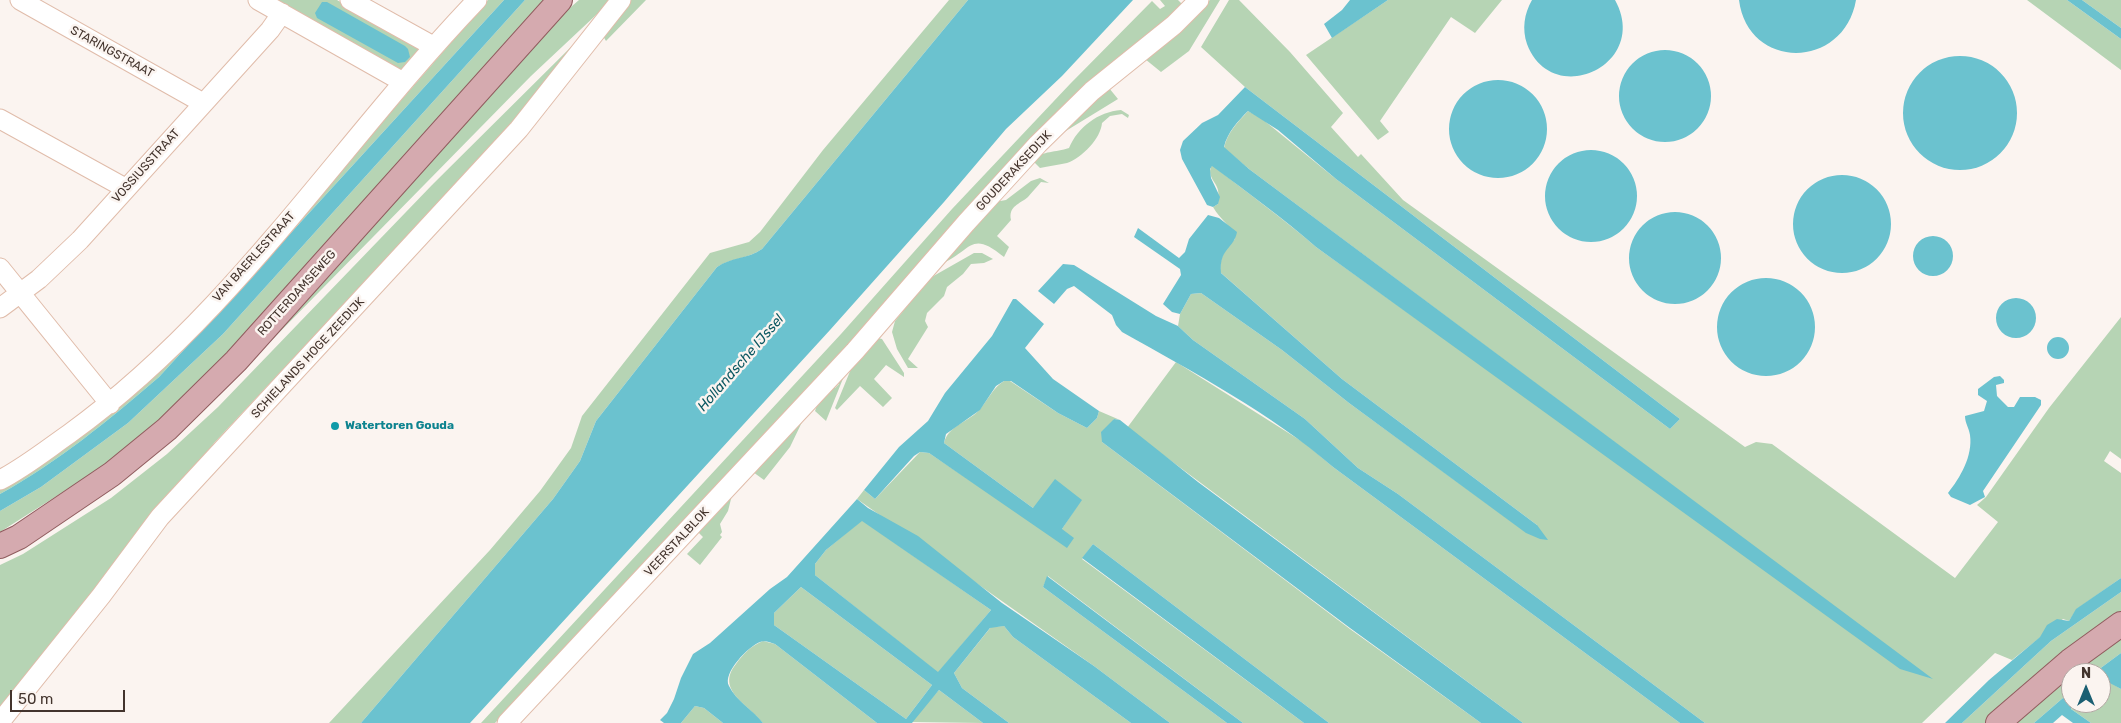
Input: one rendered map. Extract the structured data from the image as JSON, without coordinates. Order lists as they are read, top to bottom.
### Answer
{
  "streets": {
    "main road": ["ROTTERDAMSEWEG"],
    "street": [
      "STARINGSTRAAT",
      "VOSSIUSSTRAAT",
      "GOUDERAKSEDIJK",
      "VAN BAERLESTRAAT",
      "SCHIELANDS HOGE ZEEDIJK",
      "VEERSTALBLOK"
    ]
  },
  "crossings": [
    ["STARINGSTRAAT", "VOSSIUSSTRAAT"],
    ["GOUDERAKSEDIJK", "VEERSTALBLOK"]
  ],
  "water": ["Hollandsche IJssel"],
  "places": ["Watertoren Gouda"],
  "scale_bar": "50 m",
  "north": "top"
}
